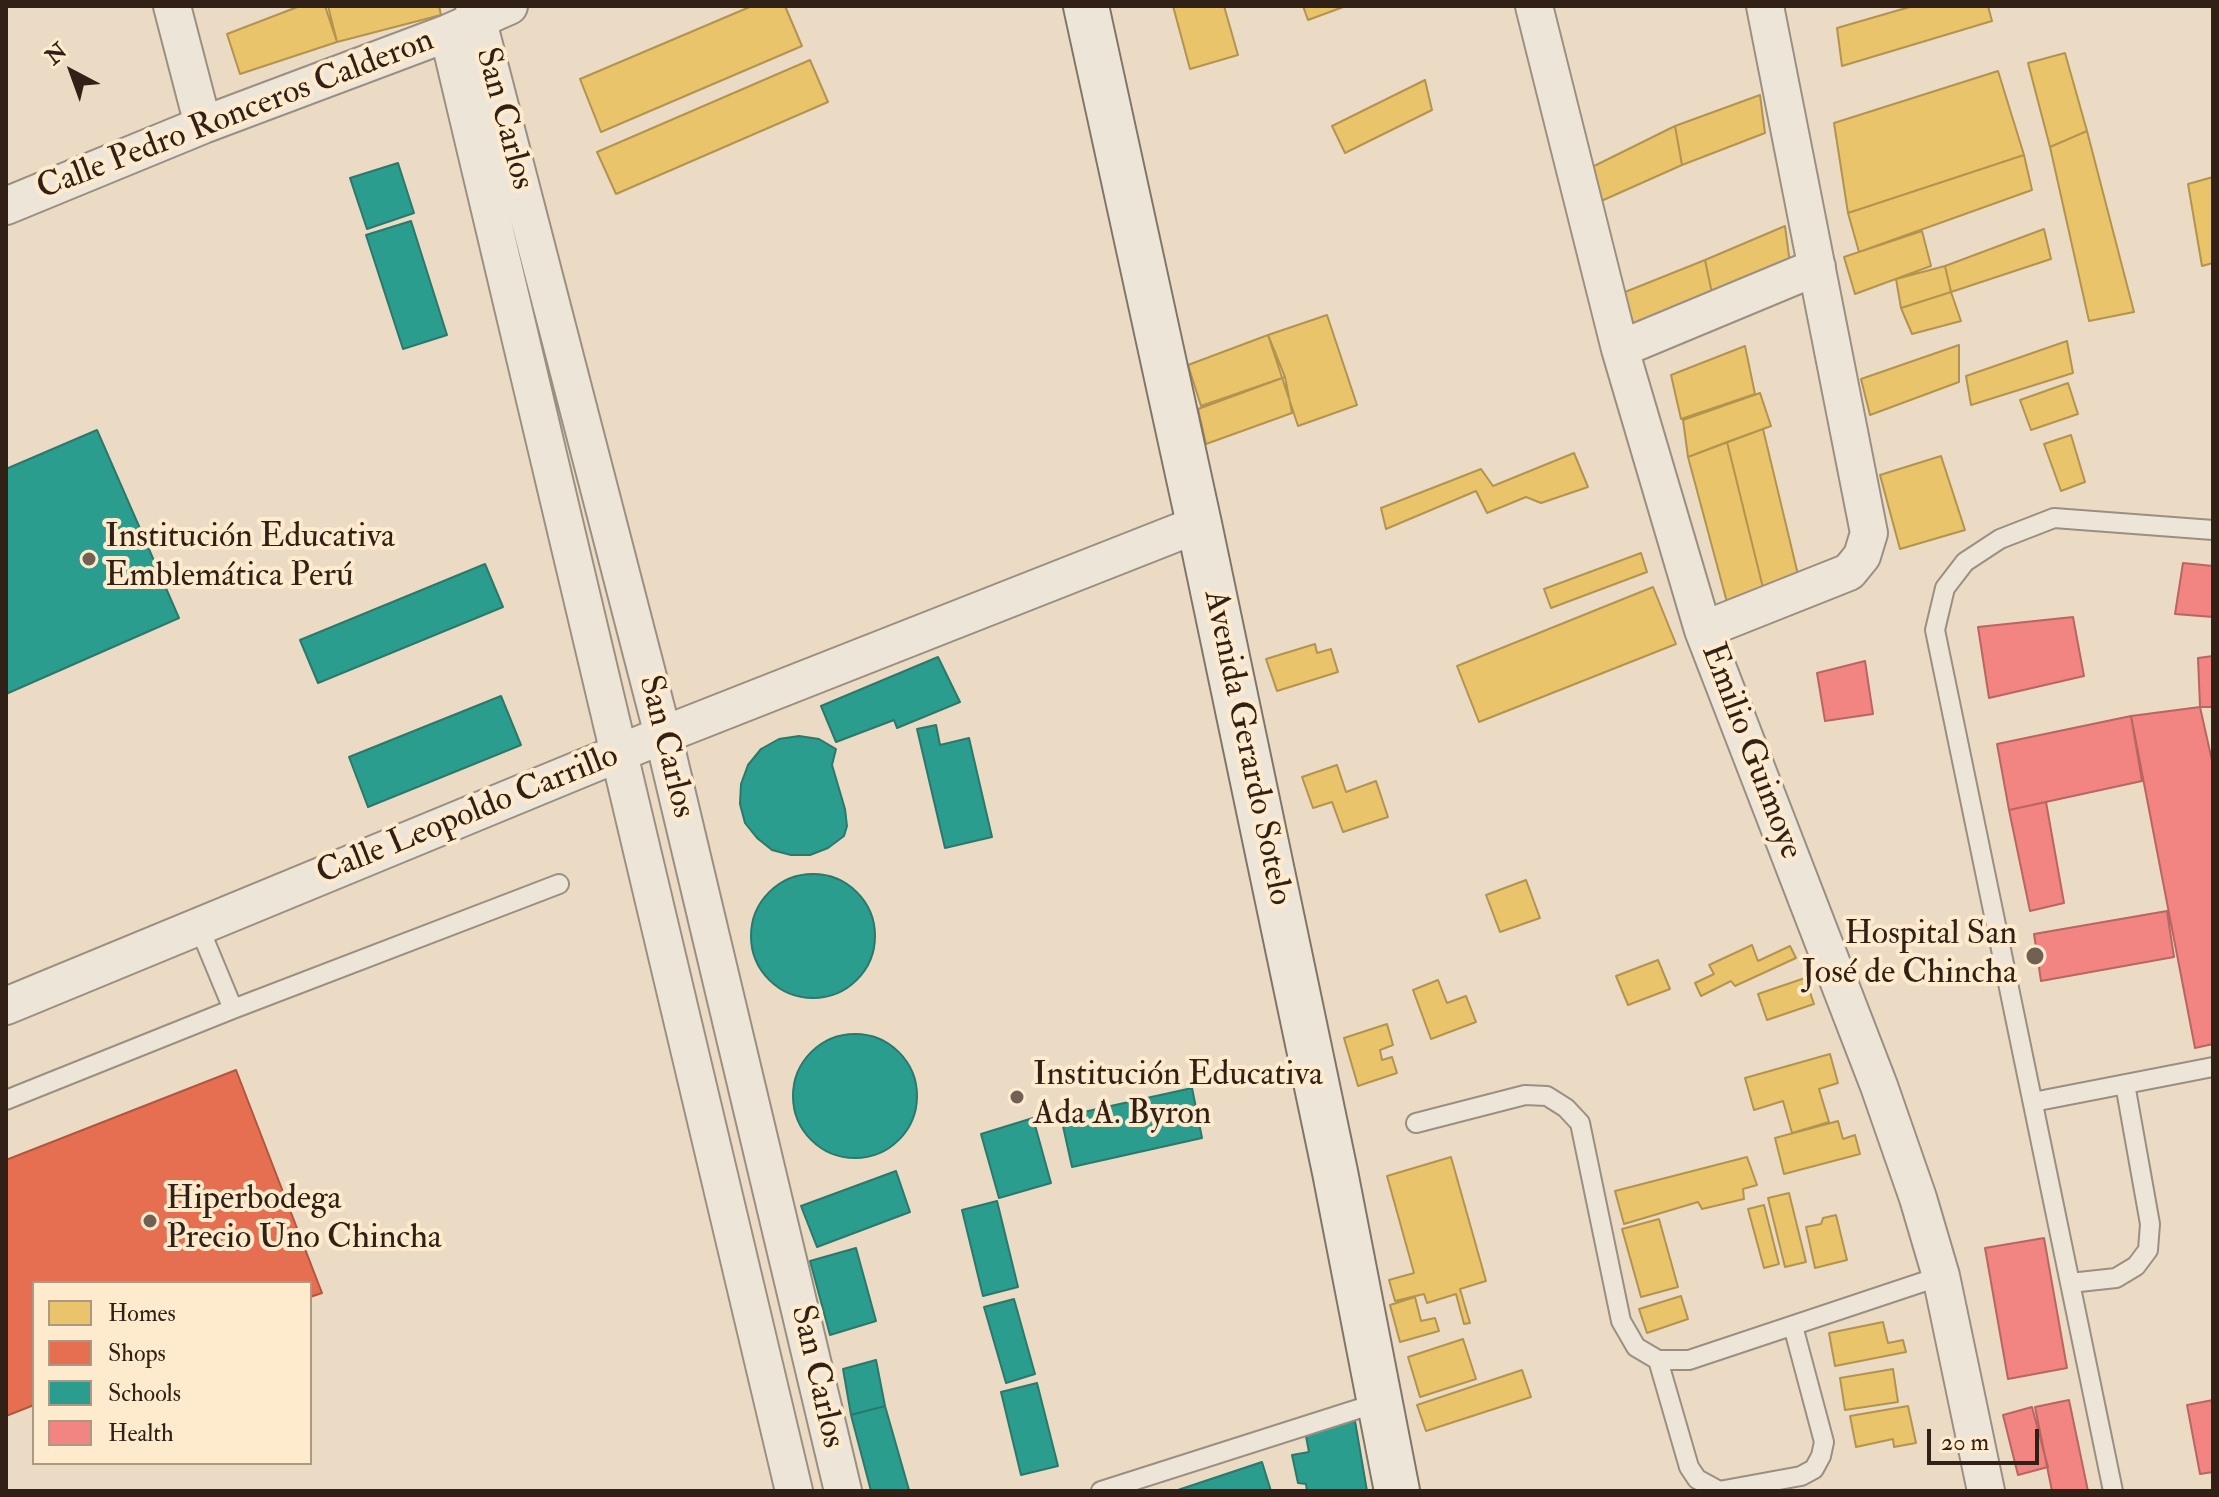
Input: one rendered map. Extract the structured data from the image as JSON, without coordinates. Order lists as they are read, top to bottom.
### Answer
{
  "streets": {
    "street": [
      "Calle Pedro Ronceros Calderon",
      "San Carlos",
      "Avenida Gerardo Sotelo",
      "Emilio Guimoye",
      "Calle Leopoldo Carrillo"
    ]
  },
  "crossings": [
    ["Calle Pedro Ronceros Calderon", "San Carlos"],
    ["San Carlos", "Calle Leopoldo Carrillo"],
    ["Avenida Gerardo Sotelo", "Calle Leopoldo Carrillo"]
  ],
  "places": [
    "Institución Educativa Emblemática Perú",
    "Hospital San José de Chincha",
    "Institución Educativa Ada A. Byron",
    "Hiperbodega Precio Uno Chincha"
  ],
  "legend": [
    "Homes",
    "Shops",
    "Schools",
    "Health"
  ],
  "scale_bar": "20 m",
  "north": "top left"
}
